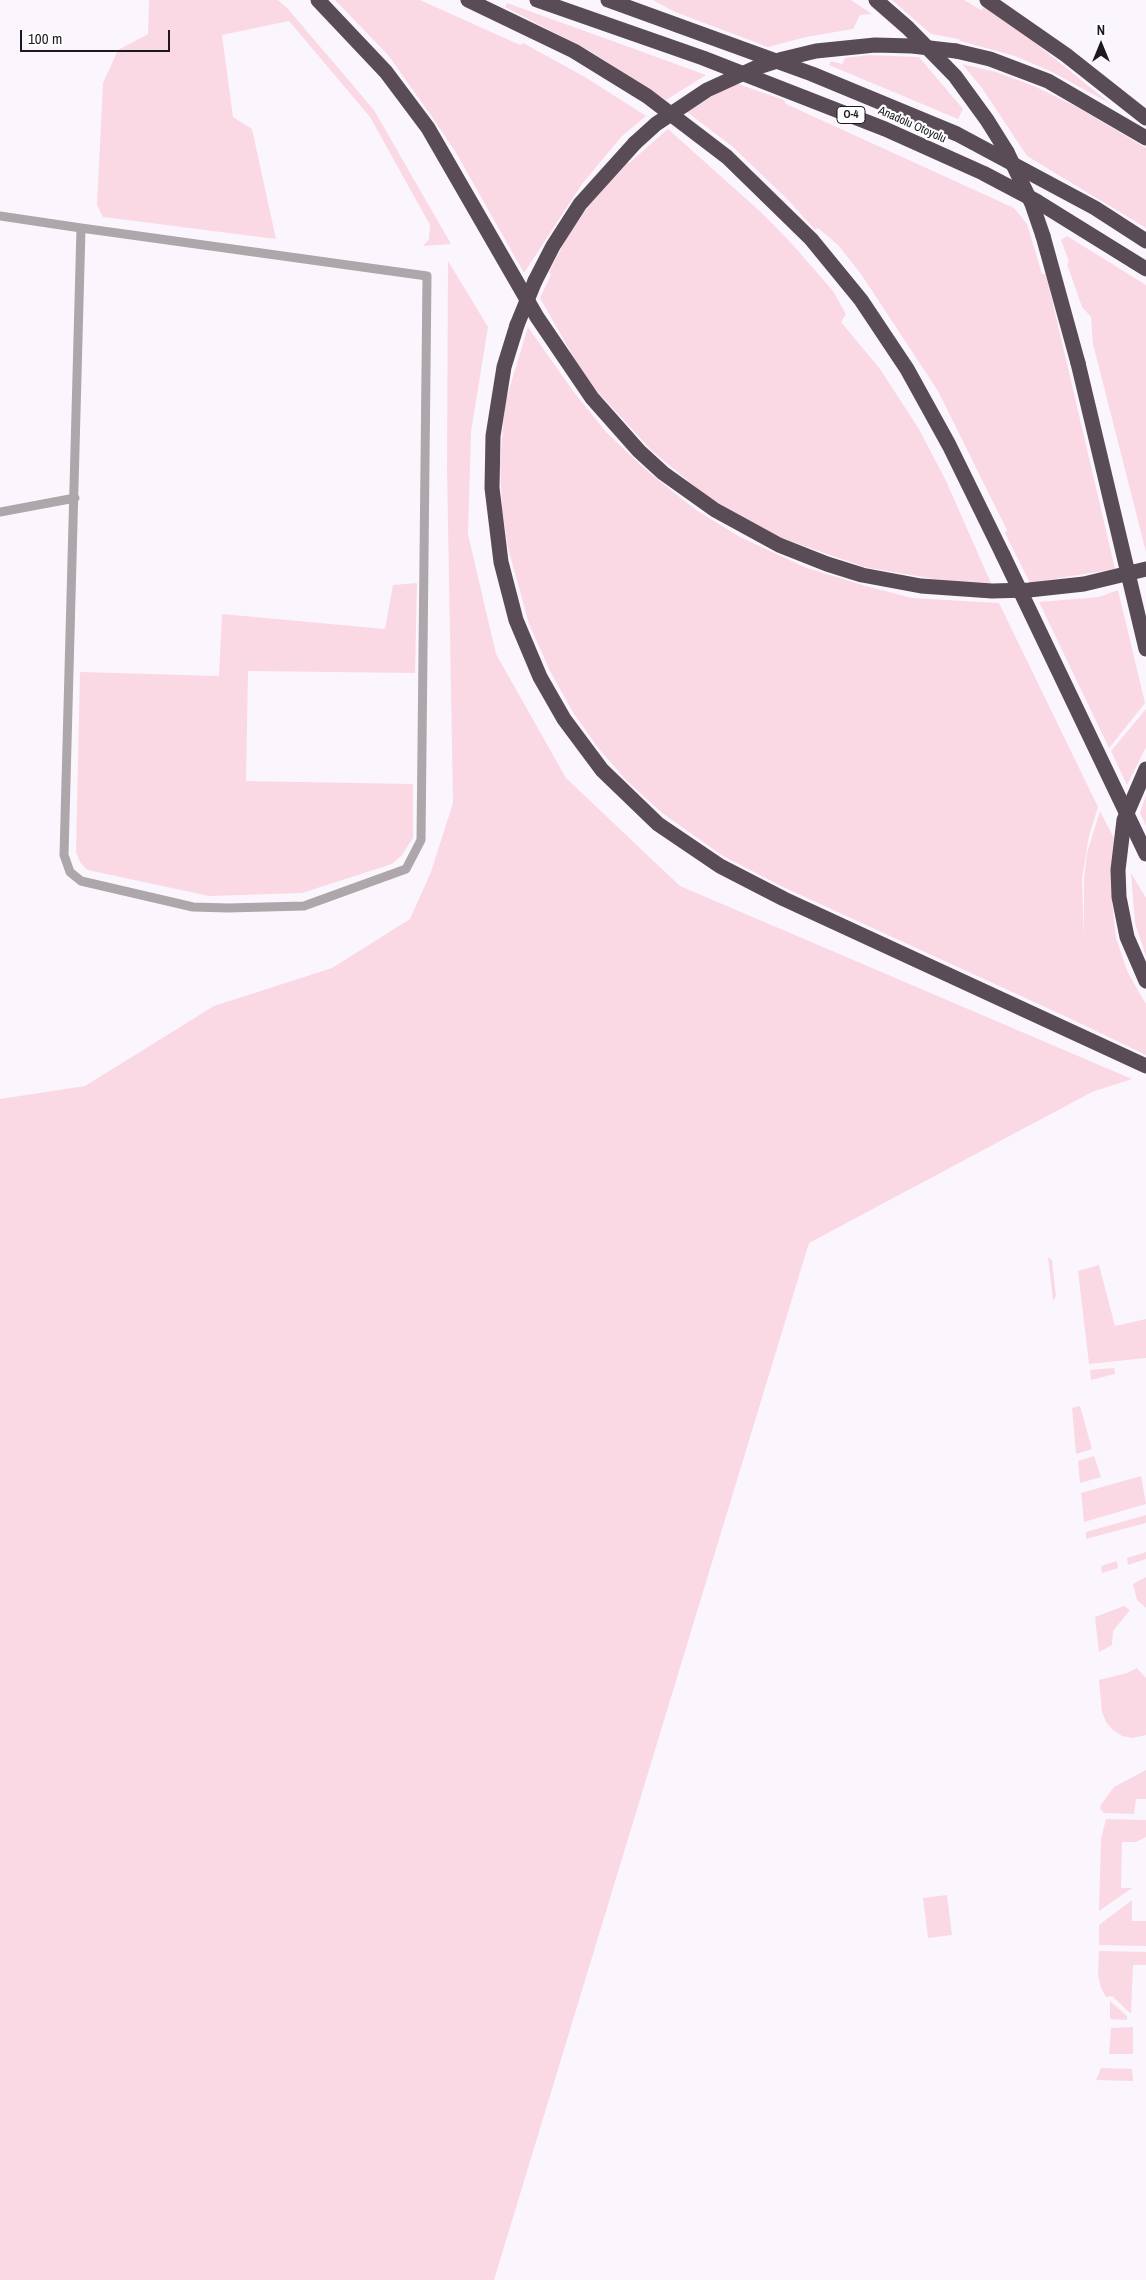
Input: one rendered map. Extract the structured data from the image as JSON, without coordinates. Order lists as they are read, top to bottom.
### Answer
{
  "streets": {
    "highway": ["O-4", "Anadolu Otoyolu"]
  },
  "scale_bar": "100 m",
  "north": "top"
}
